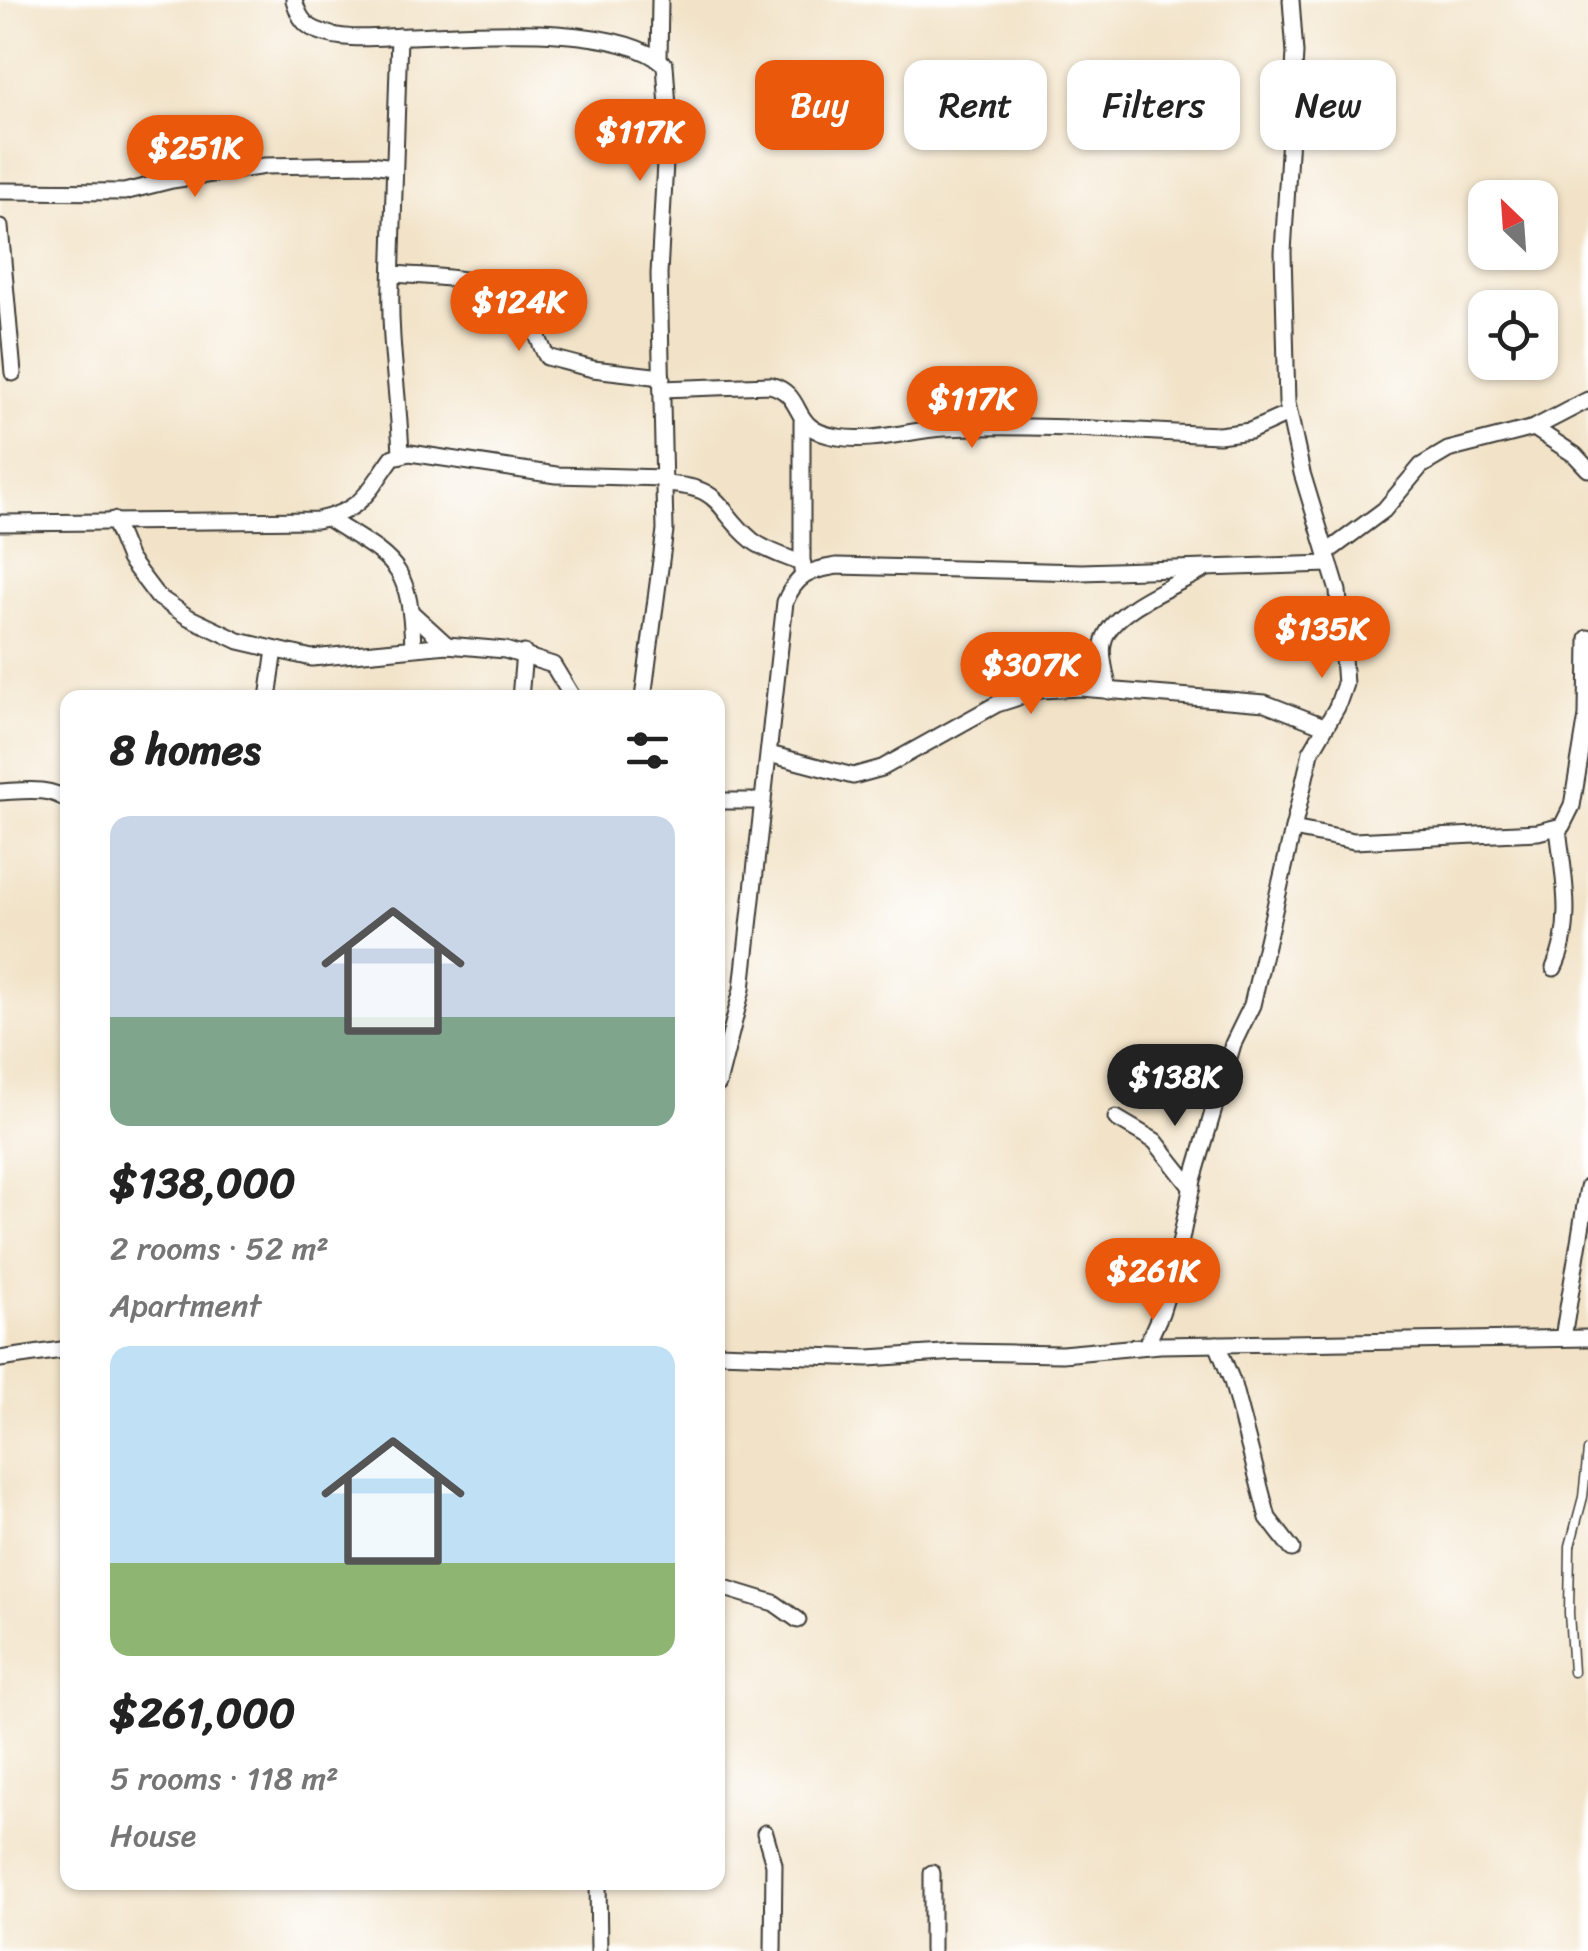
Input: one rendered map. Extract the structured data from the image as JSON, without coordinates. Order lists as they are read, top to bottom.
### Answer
{
  "north": "top left",
  "page": {
    "chip": [
      "Buy",
      "Rent",
      "Filters",
      "New"
    ],
    "price": [
      "$117K",
      "$251K",
      "$124K",
      "$117K",
      "$135K",
      "$307K",
      "$138K",
      "$261K"
    ],
    "heading": "8 homes",
    "list": [
      {
        "name": "$138,000",
        "note": "2 rooms · 52 m² · Apartment"
      },
      {
        "name": "$261,000",
        "note": "5 rooms · 118 m² · House"
      }
    ]
  }
}
